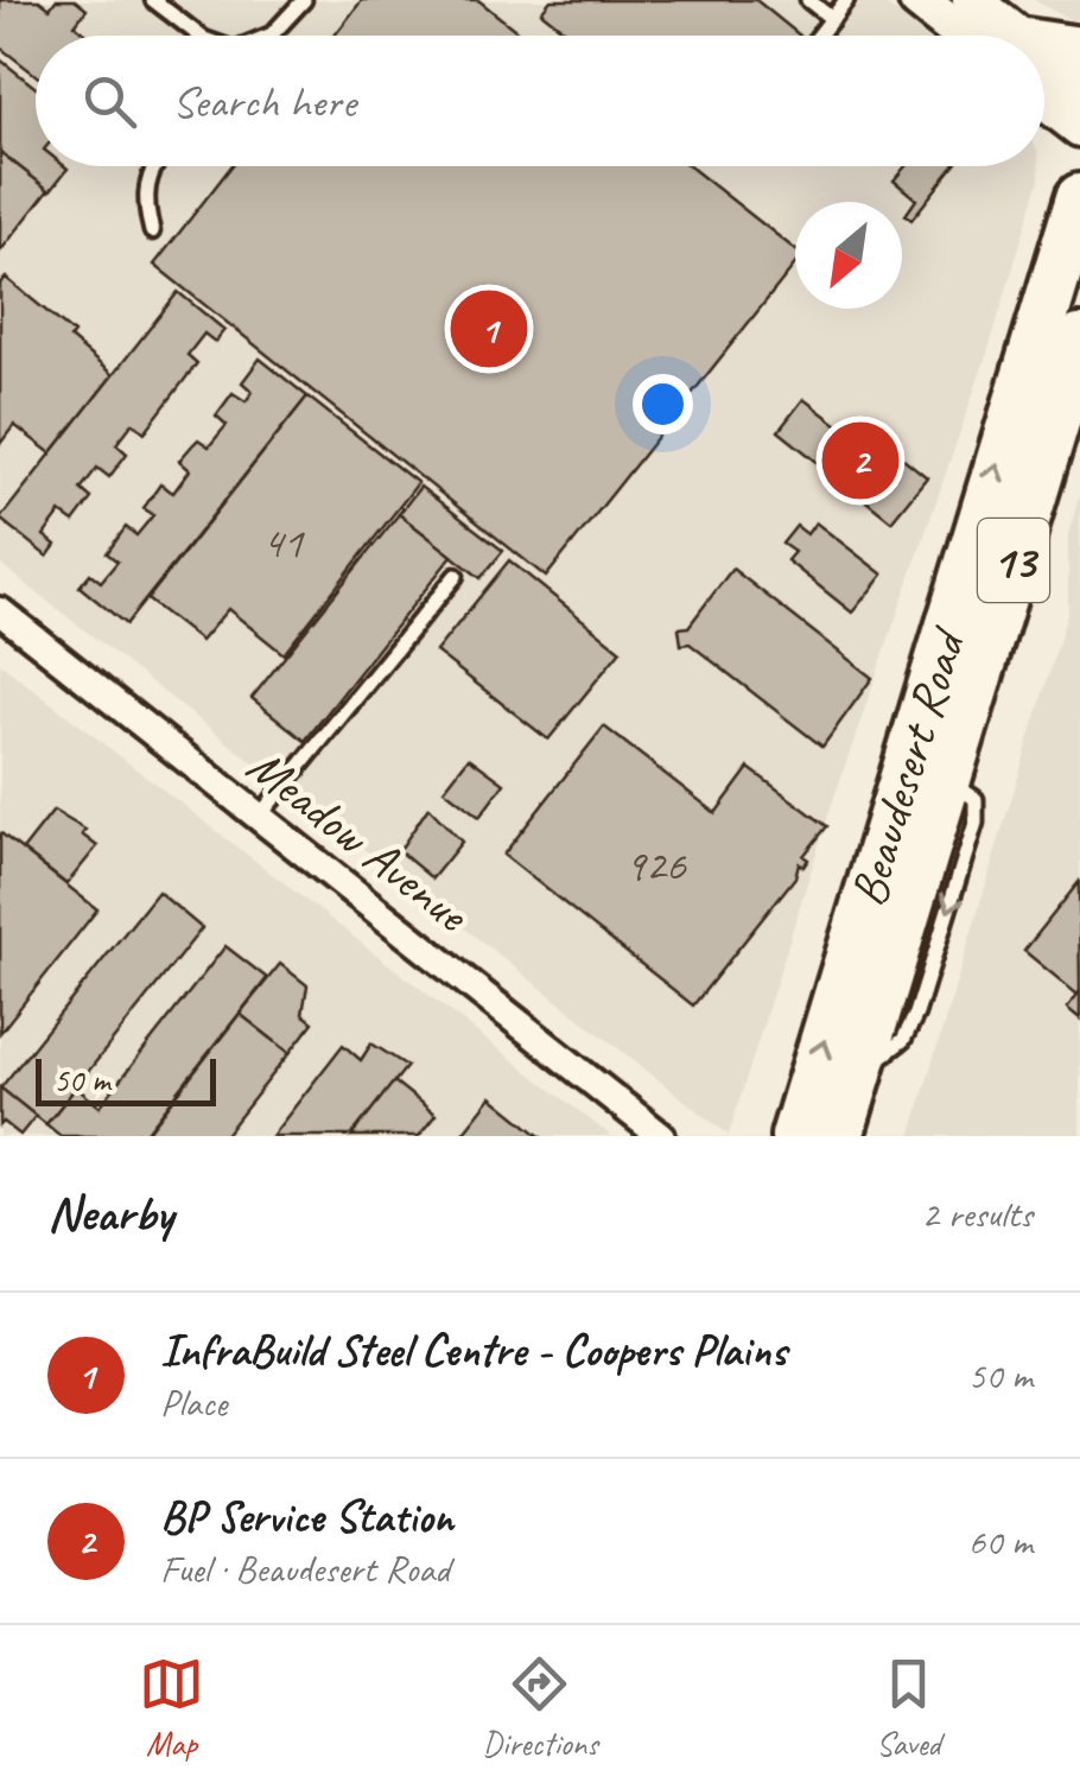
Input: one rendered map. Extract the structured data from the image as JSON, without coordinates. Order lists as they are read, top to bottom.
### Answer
{
  "streets": {
    "highway": ["13", "Beaudesert Road"],
    "street": ["Meadow Avenue"]
  },
  "house_numbers": ["41", "926"],
  "scale_bar": "50 m",
  "north": "bottom left",
  "page": {
    "search": "Search here",
    "pins": ["1", "2"],
    "scale": "50 m",
    "heading": ["Nearby", "2 results"],
    "list": [
      {
        "mark": "1",
        "name": "InfraBuild Steel Centre - Coopers Plains",
        "note": "Place",
        "value": "50 m"
      },
      {
        "mark": "2",
        "name": "BP Service Station",
        "note": "Fuel · Beaudesert Road",
        "value": "60 m"
      }
    ],
    "nav": ["Map", "Directions", "Saved"]
  }
}
